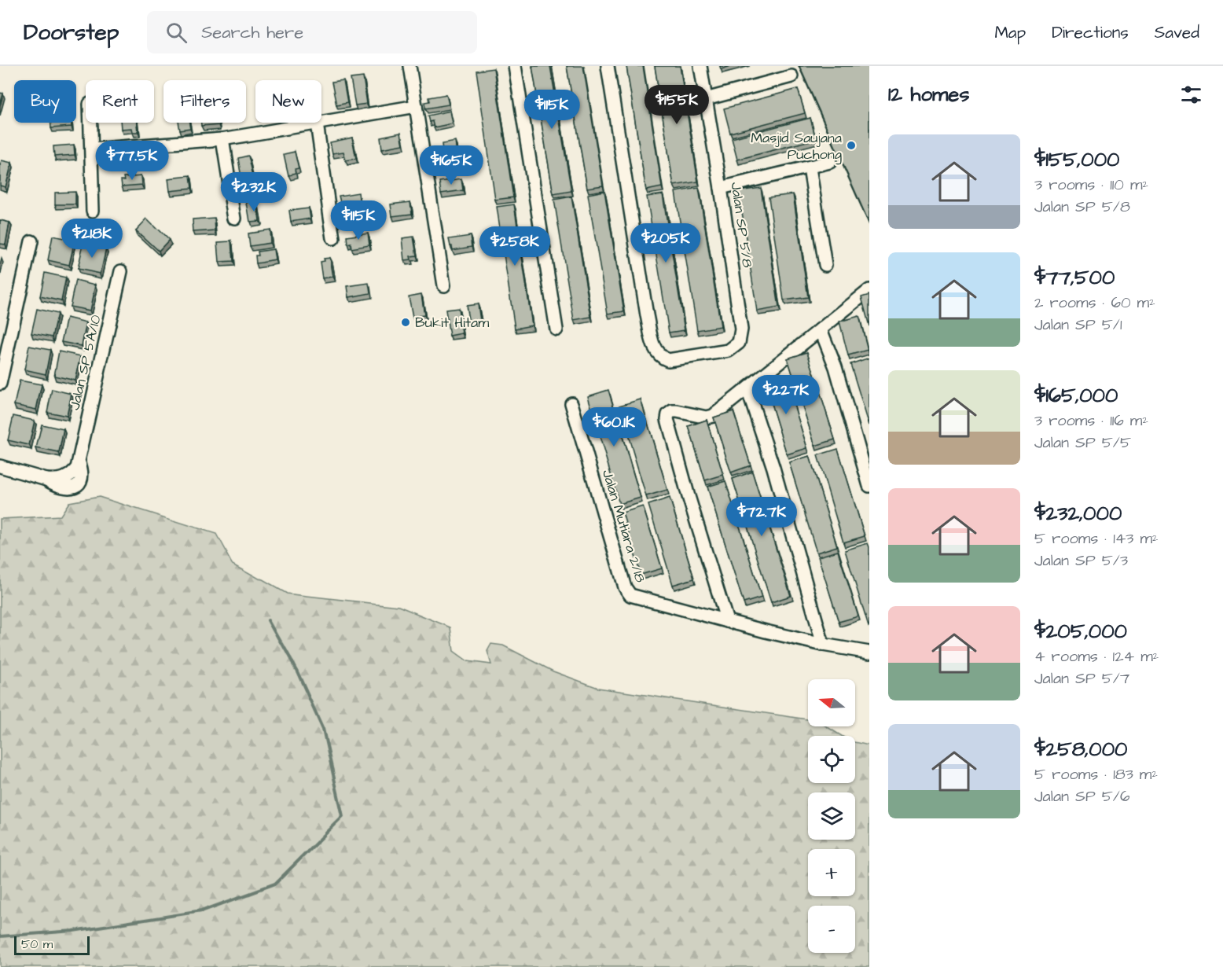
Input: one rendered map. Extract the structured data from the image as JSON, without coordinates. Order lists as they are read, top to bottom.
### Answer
{
  "streets": {
    "street": ["Jalan SP 5/8", "Jalan SP 5A/10", "Jalan Mutiara 2/18"]
  },
  "places": ["Masjid Saujana Puchong", "Bukit Hitam"],
  "scale_bar": "50 m",
  "north": "left",
  "page": {
    "header": "Doorstep",
    "search": "Search here",
    "nav": ["Map", "Directions", "Saved"],
    "heading": "12 homes",
    "chip": [
      "Buy",
      "Rent",
      "Filters",
      "New"
    ],
    "price": [
      "$155K",
      "$115K",
      "$77.5K",
      "$165K",
      "$232K",
      "$115K",
      "$218K",
      "$205K",
      "$258K",
      "$227K",
      "$60.1K",
      "$72.7K"
    ],
    "list": [
      {
        "name": "$155,000",
        "note": "3 rooms · 110 m² · Jalan SP 5/8"
      },
      {
        "name": "$77,500",
        "note": "2 rooms · 60 m² · Jalan SP 5/1"
      },
      {
        "name": "$165,000",
        "note": "3 rooms · 116 m² · Jalan SP 5/5"
      },
      {
        "name": "$232,000",
        "note": "5 rooms · 143 m² · Jalan SP 5/3"
      },
      {
        "name": "$205,000",
        "note": "4 rooms · 124 m² · Jalan SP 5/7"
      },
      {
        "name": "$258,000",
        "note": "5 rooms · 183 m² · Jalan SP 5/6"
      }
    ],
    "map_buttons": ["+", "−"],
    "scale": "50 m"
  }
}
